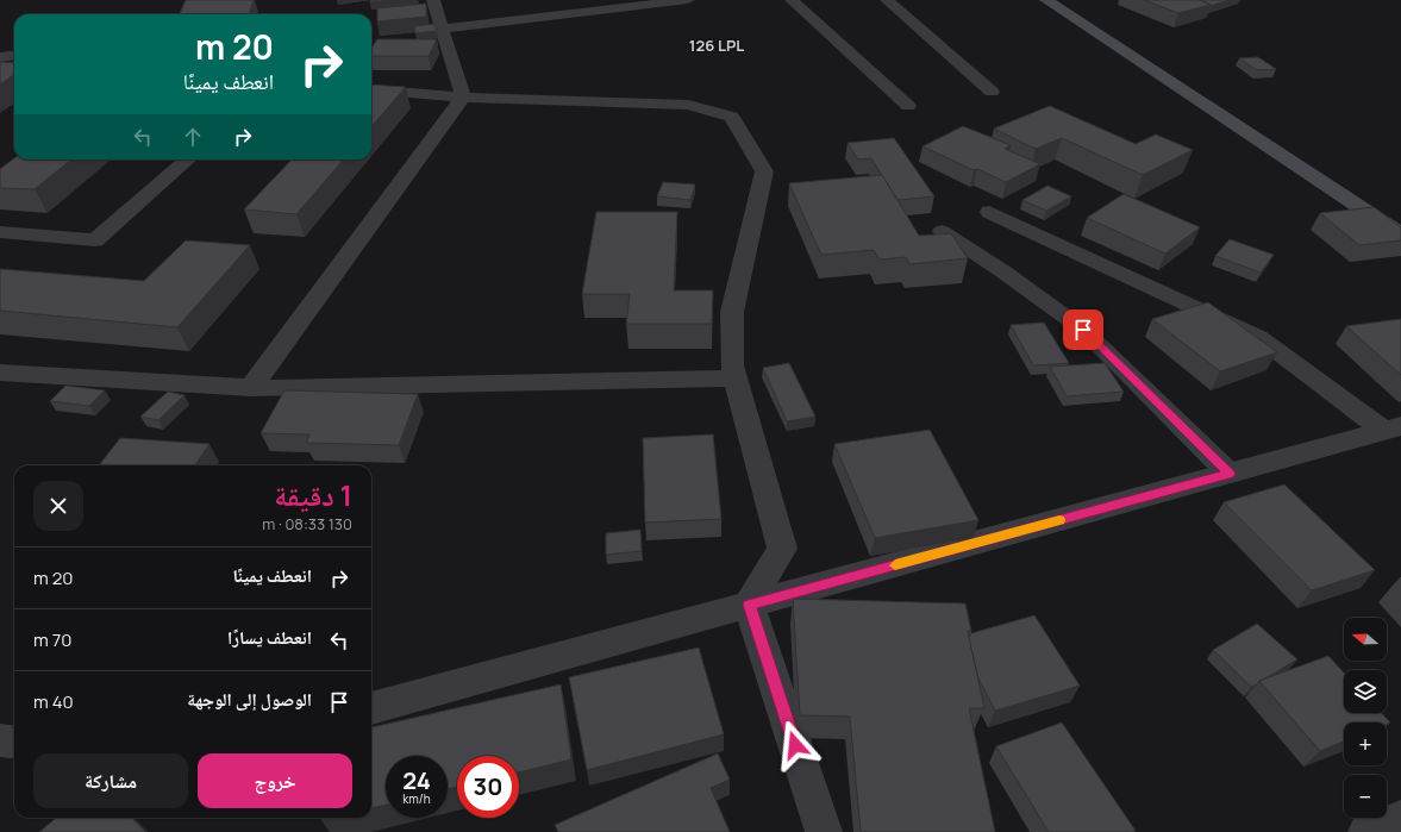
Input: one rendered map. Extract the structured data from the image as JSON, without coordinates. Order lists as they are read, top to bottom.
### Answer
{
  "districts": ["126 LPL"],
  "north": "left",
  "page": {
    "turn": ["20 m", "انعطف يمينًا"],
    "heading": ["1 دقيقة", "130 m · 08:33"],
    "list": [
      {
        "name": "انعطف يمينًا",
        "value": "20 m"
      },
      {
        "name": "انعطف يسارًا",
        "value": "70 m"
      },
      {
        "name": "الوصول إلى الوجهة",
        "value": "40 m"
      }
    ],
    "map_buttons": ["+", "−"],
    "buttons": ["خروج", "مشاركة"],
    "speed": "24 km/h",
    "limit": "30"
  }
}
